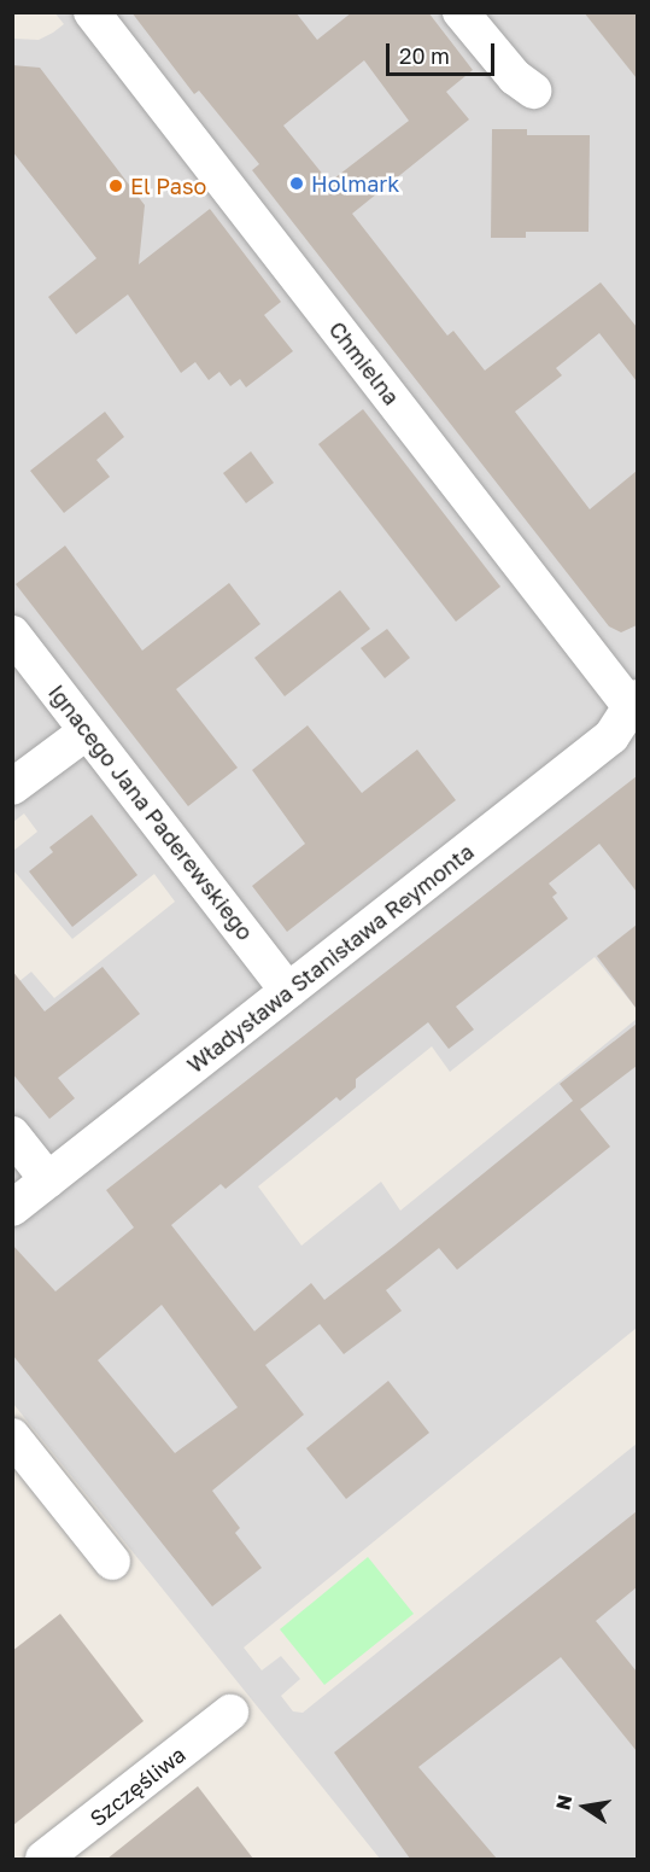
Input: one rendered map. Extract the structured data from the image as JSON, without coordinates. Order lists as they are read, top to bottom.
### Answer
{
  "streets": {
    "street": [
      "Chmielna",
      "Ignacego Jana Paderewskiego",
      "Władysława Stanisława Reymonta",
      "Szczęśliwa"
    ]
  },
  "crossings": [
    ["Chmielna", "Władysława Stanisława Reymonta"],
    ["Ignacego Jana Paderewskiego", "Władysława Stanisława Reymonta"]
  ],
  "places": ["Holmark", "El Paso"],
  "scale_bar": "20 m",
  "north": "left"
}
